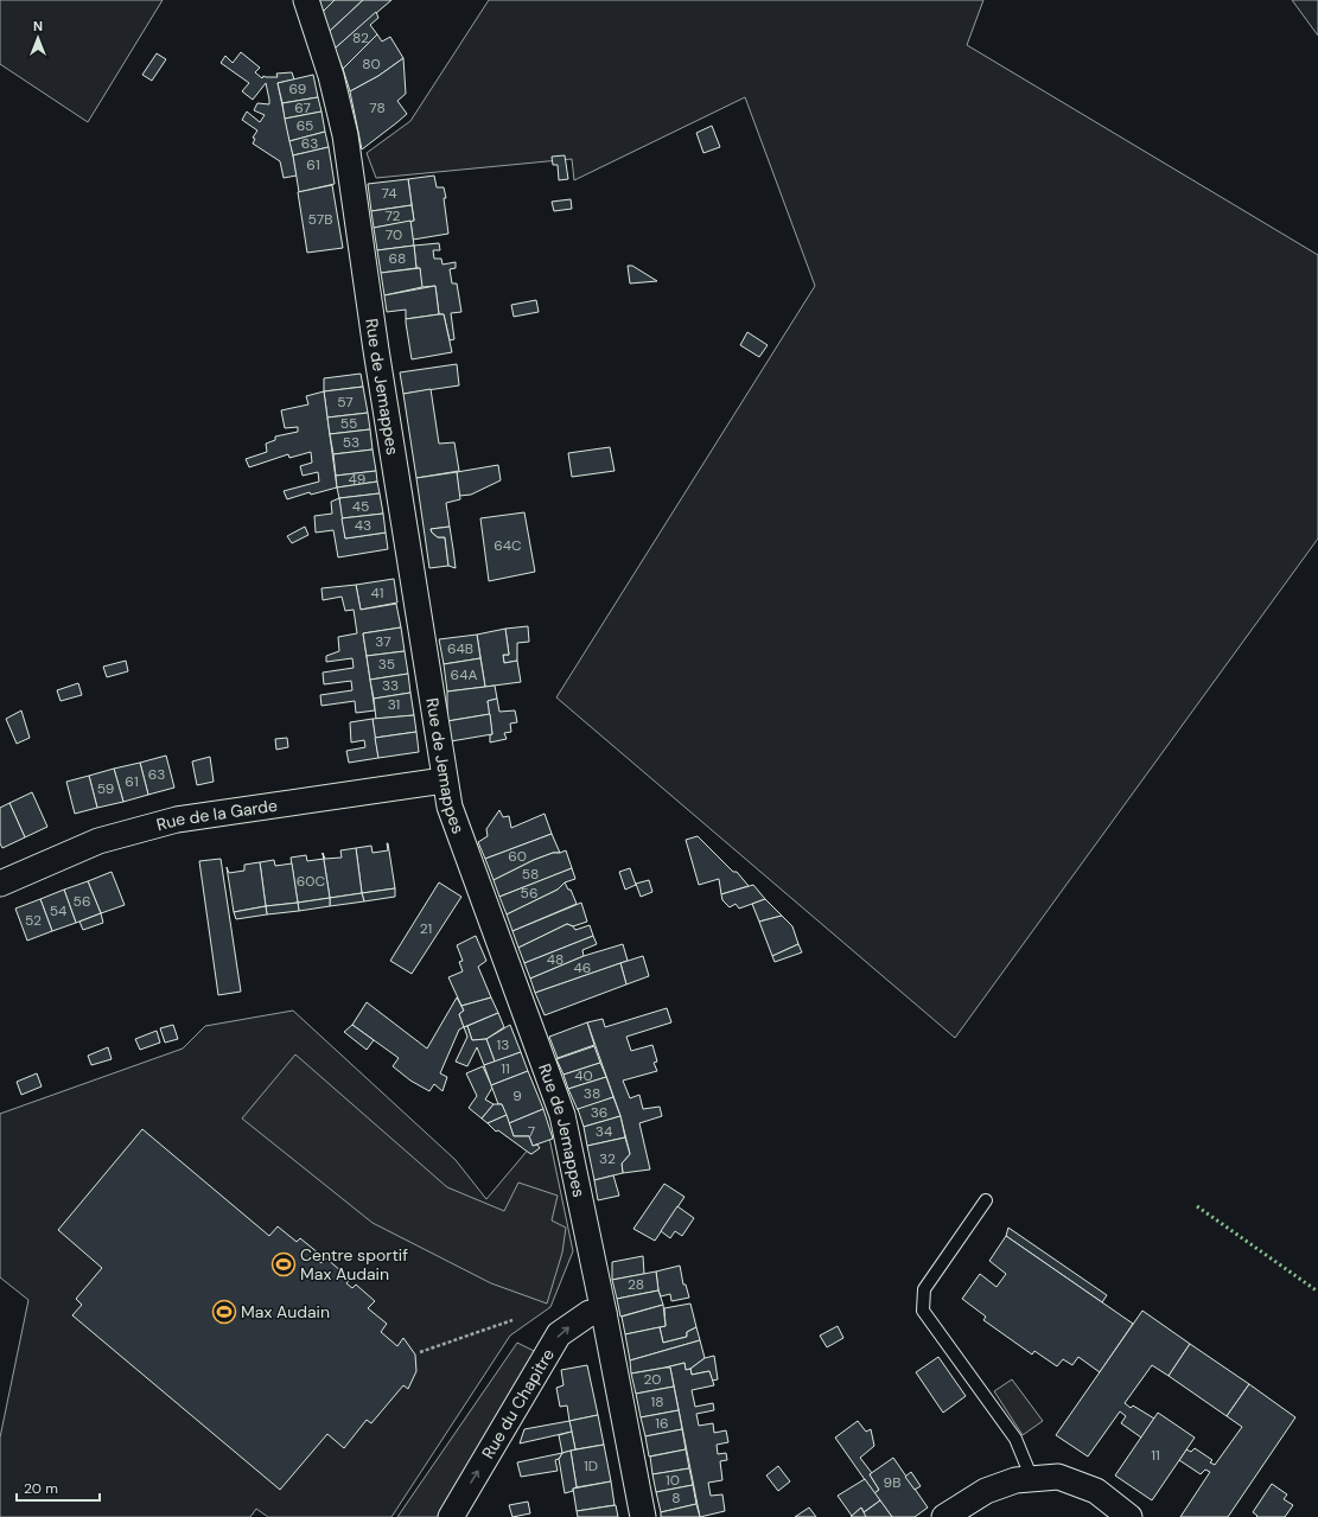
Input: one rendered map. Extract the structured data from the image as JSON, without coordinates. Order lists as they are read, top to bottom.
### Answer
{
  "streets": {
    "street": ["Rue de Jemappes", "Rue de la Garde", "Rue du Chapitre"]
  },
  "crossings": [
    ["Rue de Jemappes", "Rue de la Garde"],
    ["Rue de Jemappes", "Rue du Chapitre"]
  ],
  "one_way": ["Rue du Chapitre"],
  "places": {
    "sports": ["Centre sportif Max Audain", "Max Audain"]
  },
  "house_numbers": [
    "82",
    "80",
    "69",
    "67",
    "78",
    "65",
    "63",
    "61",
    "74",
    "72",
    "57B",
    "70",
    "68",
    "57",
    "55",
    "53",
    "49",
    "45",
    "43",
    "64C",
    "41",
    "37",
    "64B",
    "35",
    "64A",
    "33",
    "31",
    "63",
    "61",
    "59",
    "60",
    "58",
    "60C",
    "56",
    "56",
    "54",
    "52",
    "21",
    "48",
    "46",
    "13",
    "11",
    "40",
    "38",
    "9",
    "36",
    "7",
    "34",
    "32",
    "28",
    "20",
    "18",
    "16",
    "11",
    "1D",
    "10",
    "9B",
    "8"
  ],
  "scale_bar": "20 m",
  "north": "top"
}
